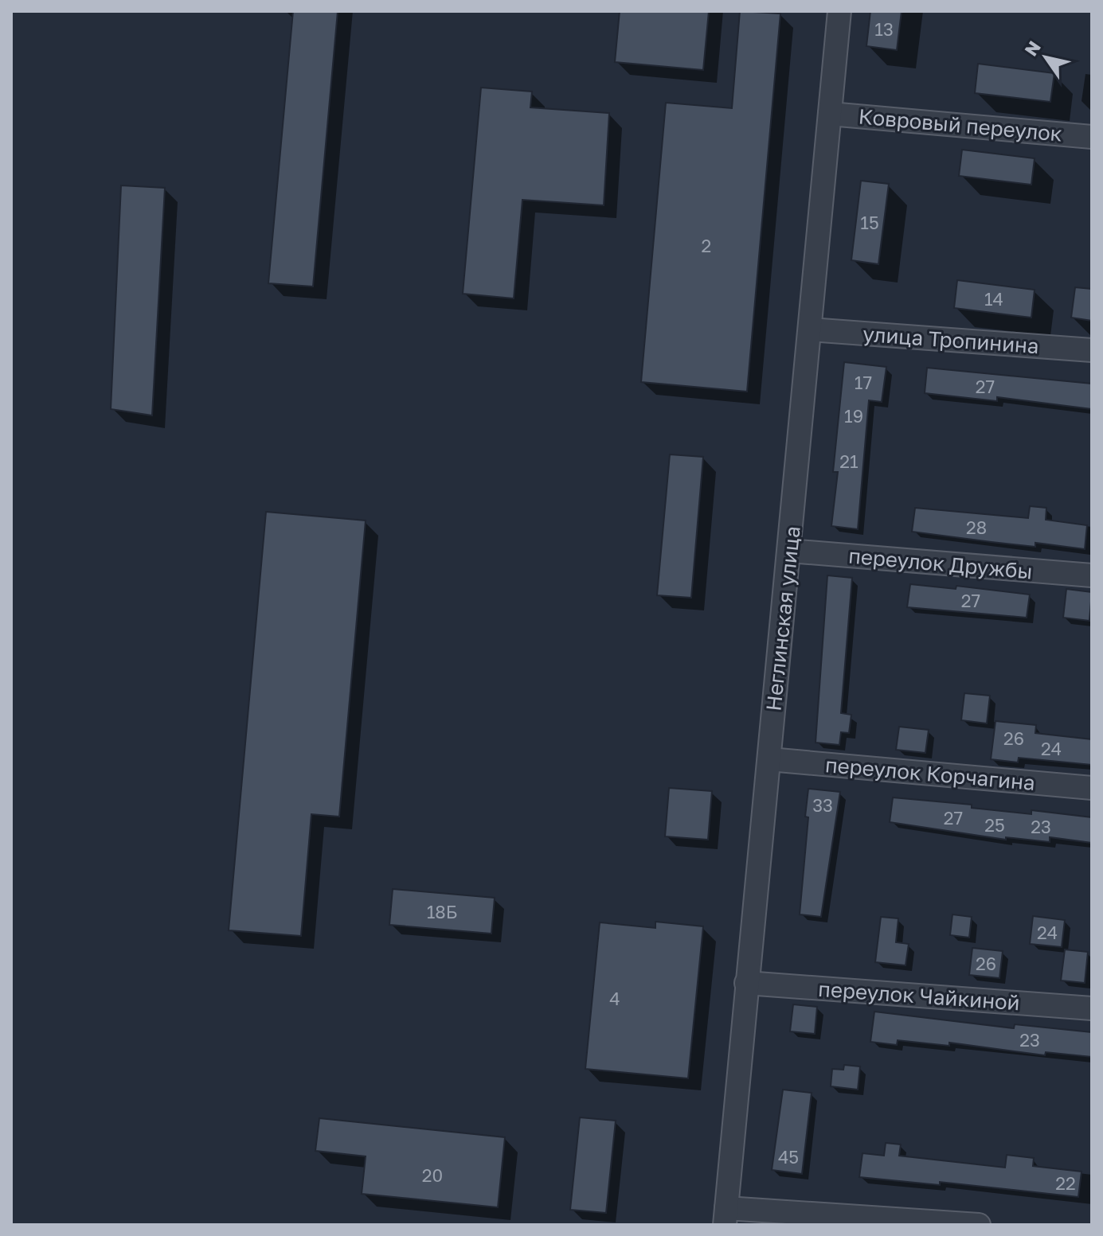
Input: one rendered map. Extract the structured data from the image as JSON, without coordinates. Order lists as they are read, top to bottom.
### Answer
{
  "streets": {
    "street": [
      "Ковровый переулок",
      "улица Тропинина",
      "переулок Дружбы",
      "Неглинская улица",
      "переулок Корчагина",
      "переулок Чайкиной"
    ]
  },
  "crossings": [
    ["Ковровый переулок", "Неглинская улица"],
    ["улица Тропинина", "Неглинская улица"],
    ["переулок Дружбы", "Неглинская улица"],
    ["Неглинская улица", "переулок Корчагина"],
    ["Неглинская улица", "переулок Чайкиной"]
  ],
  "house_numbers": [
    "13",
    "15",
    "2",
    "14",
    "17",
    "27",
    "19",
    "21",
    "28",
    "27",
    "26",
    "24",
    "33",
    "27",
    "25",
    "23",
    "18Б",
    "24",
    "26",
    "4",
    "23",
    "45",
    "20",
    "22"
  ],
  "north": "top left"
}
